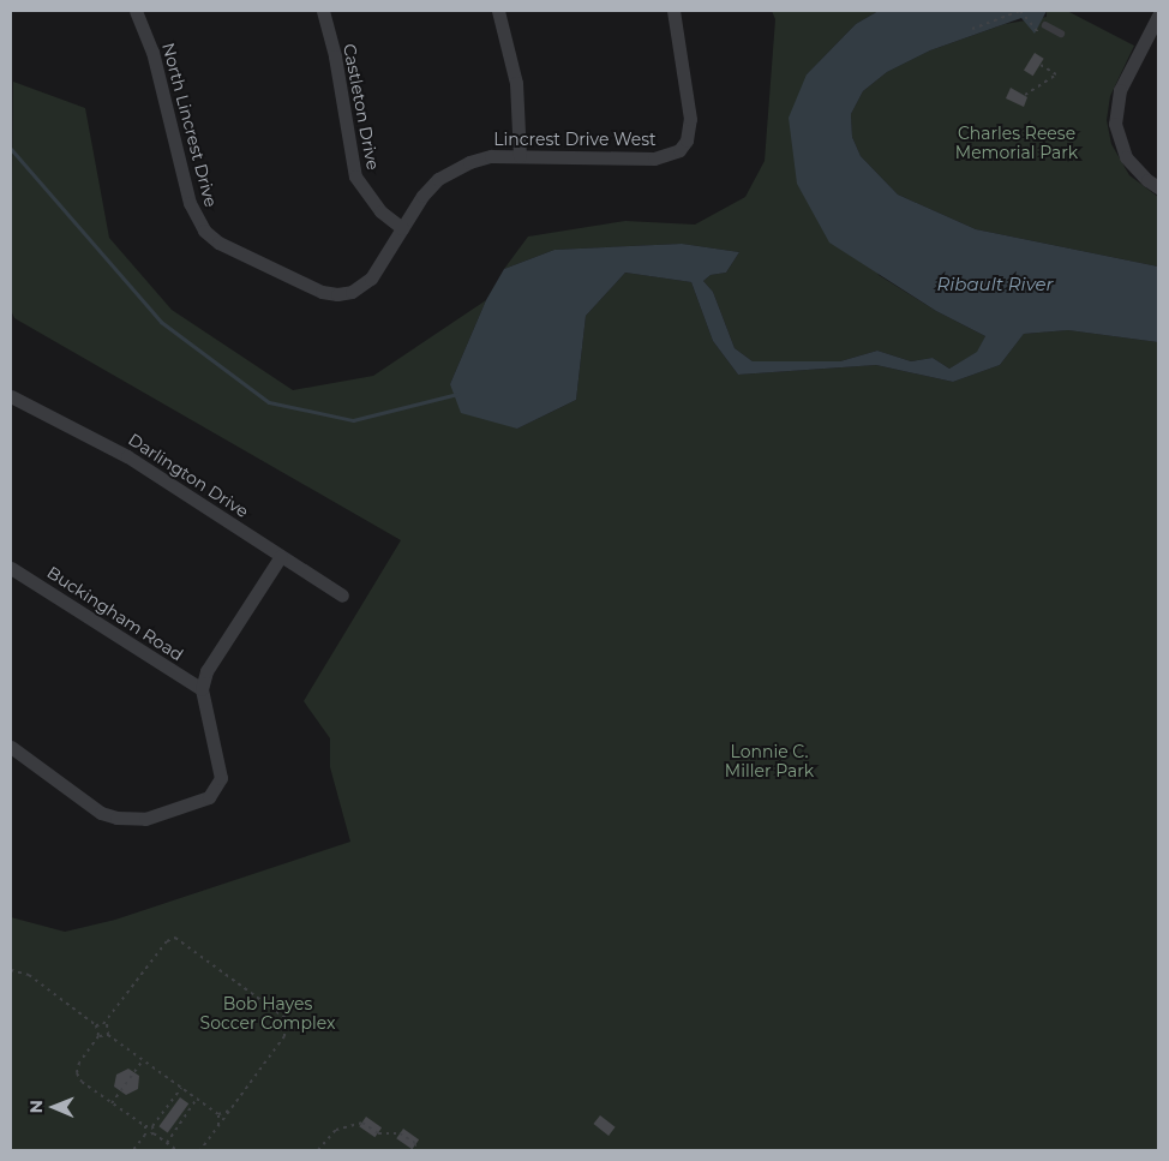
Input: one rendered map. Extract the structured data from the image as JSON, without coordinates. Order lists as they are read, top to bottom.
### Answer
{
  "streets": {
    "street": [
      "Castleton Drive",
      "North Lincrest Drive",
      "Lincrest Drive West",
      "Darlington Drive",
      "Buckingham Road"
    ]
  },
  "crossings": [
    ["Castleton Drive", "Lincrest Drive West"],
    ["North Lincrest Drive", "Lincrest Drive West"]
  ],
  "water": ["Ribault River"],
  "parks": ["Charles Reese Memorial Park", "Lonnie C. Miller Park", "Bob Hayes Soccer Complex"],
  "north": "left"
}
